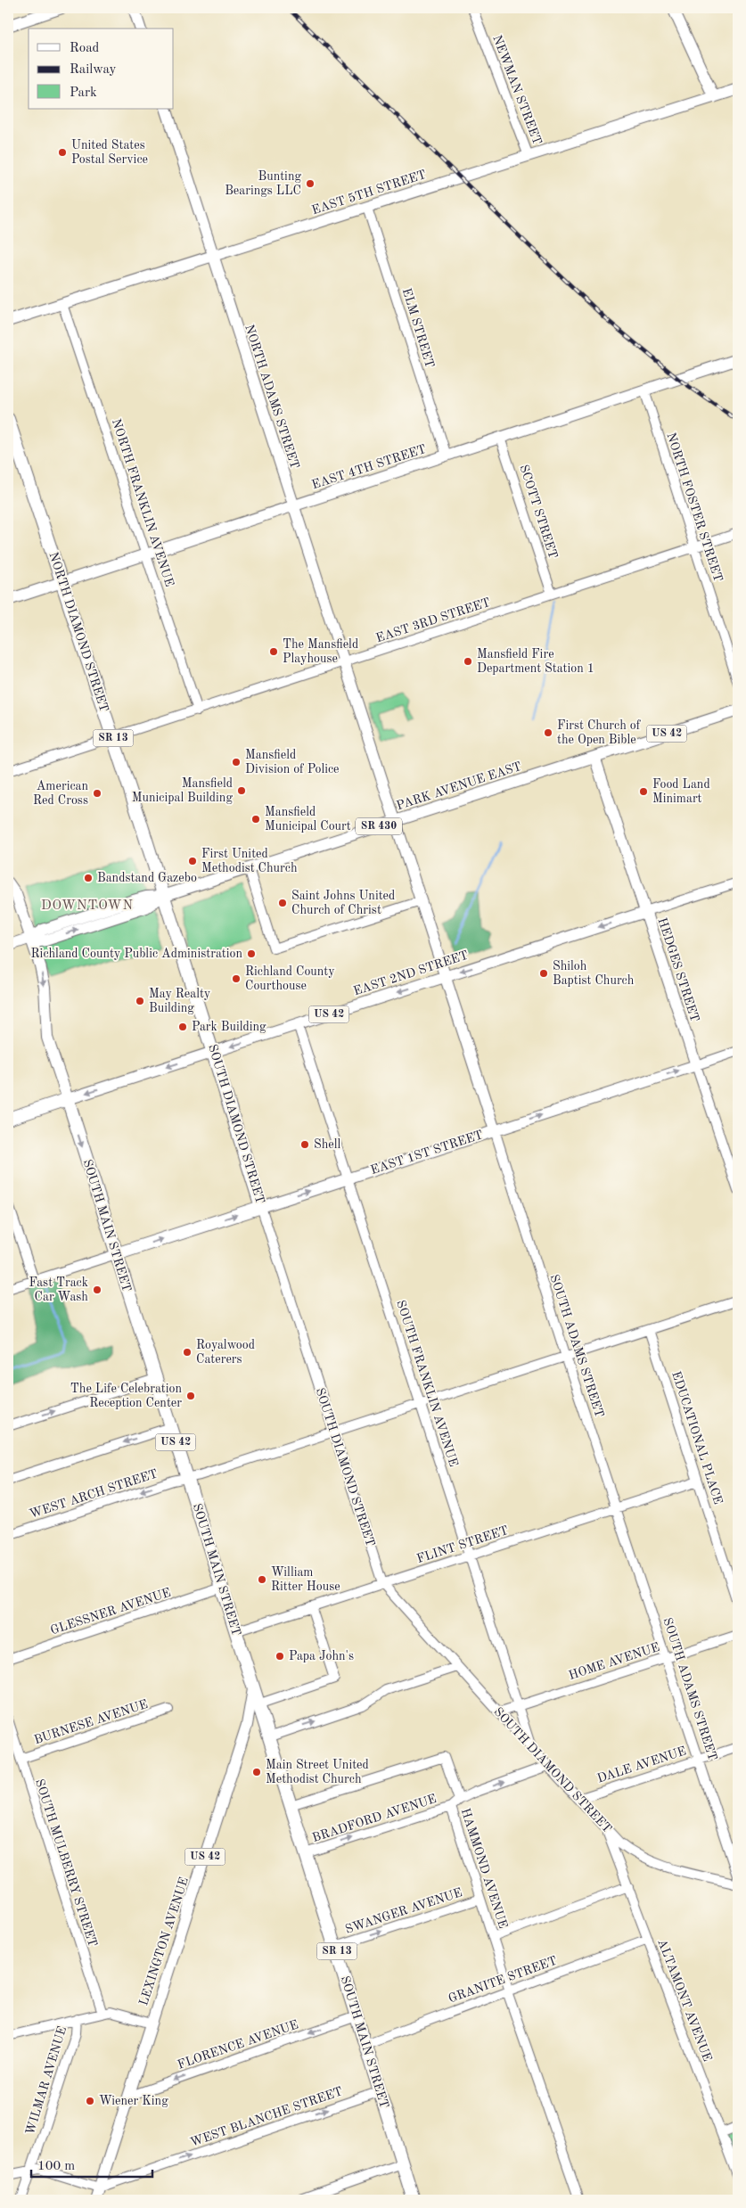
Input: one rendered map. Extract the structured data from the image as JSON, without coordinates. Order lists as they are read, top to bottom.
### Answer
{
  "streets": {
    "highway": [
      "NORTH DIAMOND STREET",
      "US 42",
      "SR 13",
      "SOUTH DIAMOND STREET",
      "EAST 1ST STREET",
      "SOUTH MAIN STREET"
    ],
    "main road": [
      "EAST 5TH STREET",
      "NORTH ADAMS STREET",
      "EAST 4TH STREET",
      "PARK AVENUE EAST",
      "SR 430",
      "HEDGES STREET",
      "EAST 2ND STREET",
      "SOUTH ADAMS STREET",
      "LEXINGTON AVENUE"
    ],
    "street": [
      "NEWMAN STREET",
      "ELM STREET",
      "NORTH FRANKLIN AVENUE",
      "NORTH FOSTER STREET",
      "SCOTT STREET",
      "EAST 3RD STREET",
      "SOUTH FRANKLIN AVENUE",
      "EDUCATIONAL PLACE",
      "WEST ARCH STREET",
      "FLINT STREET",
      "GLESSNER AVENUE",
      "HOME AVENUE",
      "BURNESE AVENUE",
      "DALE AVENUE",
      "BRADFORD AVENUE",
      "SOUTH MULBERRY STREET",
      "HAMMOND AVENUE",
      "SWANGER AVENUE",
      "GRANITE STREET",
      "ALTAMONT AVENUE",
      "FLORENCE AVENUE",
      "WILMAR AVENUE",
      "WEST BLANCHE STREET"
    ]
  },
  "crossings": [
    ["NEWMAN STREET", "EAST 5TH STREET"],
    ["EAST 5TH STREET", "ELM STREET"],
    ["EAST 5TH STREET", "NORTH ADAMS STREET"],
    ["EAST 5TH STREET", "NORTH FRANKLIN AVENUE"],
    ["ELM STREET", "EAST 4TH STREET"],
    ["NORTH ADAMS STREET", "EAST 4TH STREET"],
    ["NORTH ADAMS STREET", "EAST 3RD STREET"],
    ["NORTH ADAMS STREET", "PARK AVENUE EAST"],
    ["NORTH ADAMS STREET", "SOUTH ADAMS STREET"],
    ["EAST 4TH STREET", "NORTH FRANKLIN AVENUE"],
    ["EAST 4TH STREET", "NORTH FOSTER STREET"],
    ["EAST 4TH STREET", "SCOTT STREET"],
    ["EAST 4TH STREET", "NORTH DIAMOND STREET"],
    ["NORTH FRANKLIN AVENUE", "EAST 3RD STREET"],
    ["NORTH FOSTER STREET", "EAST 3RD STREET"],
    ["SCOTT STREET", "EAST 3RD STREET"],
    ["EAST 3RD STREET", "NORTH DIAMOND STREET"],
    ["NORTH DIAMOND STREET", "PARK AVENUE EAST"],
    ["NORTH DIAMOND STREET", "SOUTH DIAMOND STREET"],
    ["PARK AVENUE EAST", "SR 430"],
    ["PARK AVENUE EAST", "HEDGES STREET"],
    ["PARK AVENUE EAST", "SOUTH DIAMOND STREET"],
    ["PARK AVENUE EAST", "SOUTH MAIN STREET"],
    ["PARK AVENUE EAST", "SOUTH ADAMS STREET"],
    ["SR 430", "SOUTH MAIN STREET"],
    ["HEDGES STREET", "EAST 2ND STREET"],
    ["HEDGES STREET", "EAST 1ST STREET"],
    ["EAST 2ND STREET", "SOUTH DIAMOND STREET"],
    ["EAST 2ND STREET", "SOUTH MAIN STREET"],
    ["EAST 2ND STREET", "SOUTH ADAMS STREET"],
    ["EAST 2ND STREET", "SOUTH FRANKLIN AVENUE"],
    ["SOUTH DIAMOND STREET", "EAST 1ST STREET"],
    ["SOUTH DIAMOND STREET", "SOUTH FRANKLIN AVENUE"],
    ["SOUTH DIAMOND STREET", "WEST ARCH STREET"],
    ["SOUTH DIAMOND STREET", "FLINT STREET"],
    ["SOUTH DIAMOND STREET", "HOME AVENUE"],
    ["SOUTH DIAMOND STREET", "DALE AVENUE"],
    ["SOUTH DIAMOND STREET", "ALTAMONT AVENUE"],
    ["EAST 1ST STREET", "SOUTH MAIN STREET"],
    ["EAST 1ST STREET", "SOUTH ADAMS STREET"],
    ["EAST 1ST STREET", "SOUTH FRANKLIN AVENUE"],
    ["SOUTH MAIN STREET", "WEST ARCH STREET"],
    ["SOUTH MAIN STREET", "FLINT STREET"],
    ["SOUTH MAIN STREET", "GLESSNER AVENUE"],
    ["SOUTH MAIN STREET", "BRADFORD AVENUE"],
    ["SOUTH MAIN STREET", "HAMMOND AVENUE"],
    ["SOUTH MAIN STREET", "SWANGER AVENUE"],
    ["SOUTH MAIN STREET", "LEXINGTON AVENUE"],
    ["SOUTH MAIN STREET", "GRANITE STREET"],
    ["SOUTH MAIN STREET", "FLORENCE AVENUE"],
    ["SOUTH MAIN STREET", "WEST BLANCHE STREET"],
    ["SOUTH ADAMS STREET", "WEST ARCH STREET"],
    ["SOUTH ADAMS STREET", "FLINT STREET"],
    ["SOUTH ADAMS STREET", "HOME AVENUE"],
    ["SOUTH ADAMS STREET", "DALE AVENUE"],
    ["SOUTH FRANKLIN AVENUE", "WEST ARCH STREET"],
    ["SOUTH FRANKLIN AVENUE", "FLINT STREET"],
    ["SOUTH FRANKLIN AVENUE", "HOME AVENUE"],
    ["EDUCATIONAL PLACE", "WEST ARCH STREET"],
    ["EDUCATIONAL PLACE", "FLINT STREET"],
    ["BURNESE AVENUE", "SOUTH MULBERRY STREET"],
    ["BRADFORD AVENUE", "HAMMOND AVENUE"],
    ["HAMMOND AVENUE", "SWANGER AVENUE"],
    ["HAMMOND AVENUE", "GRANITE STREET"],
    ["LEXINGTON AVENUE", "FLORENCE AVENUE"],
    ["LEXINGTON AVENUE", "WEST BLANCHE STREET"],
    ["GRANITE STREET", "ALTAMONT AVENUE"]
  ],
  "one_way": [
    "EAST 2ND STREET",
    "EAST 1ST STREET",
    "BRADFORD AVENUE",
    "SWANGER AVENUE",
    "FLORENCE AVENUE"
  ],
  "districts": ["DOWNTOWN"],
  "places": [
    "United States Postal Service",
    "Bunting Bearings LLC",
    "The Mansfield Playhouse",
    "Mansfield Fire Department Station 1",
    "First Church of the Open Bible",
    "Mansfield Division of Police",
    "Mansfield Municipal Building",
    "Food Land Minimart",
    "American Red Cross",
    "Mansfield Municipal Court",
    "First United Methodist Church",
    "Bandstand Gazebo",
    "Saint Johns United Church of Christ",
    "Richland County Public Administration",
    "Shiloh Baptist Church",
    "Richland County Courthouse",
    "May Realty Building",
    "Park Building",
    "Shell",
    "Fast Track Car Wash",
    "Royalwood Caterers",
    "The Life Celebration Reception Center",
    "William Ritter House",
    "Papa John's",
    "Main Street United Methodist Church",
    "Wiener King"
  ],
  "legend": ["Road", "Railway", "Park"],
  "scale_bar": "100 m"
}
